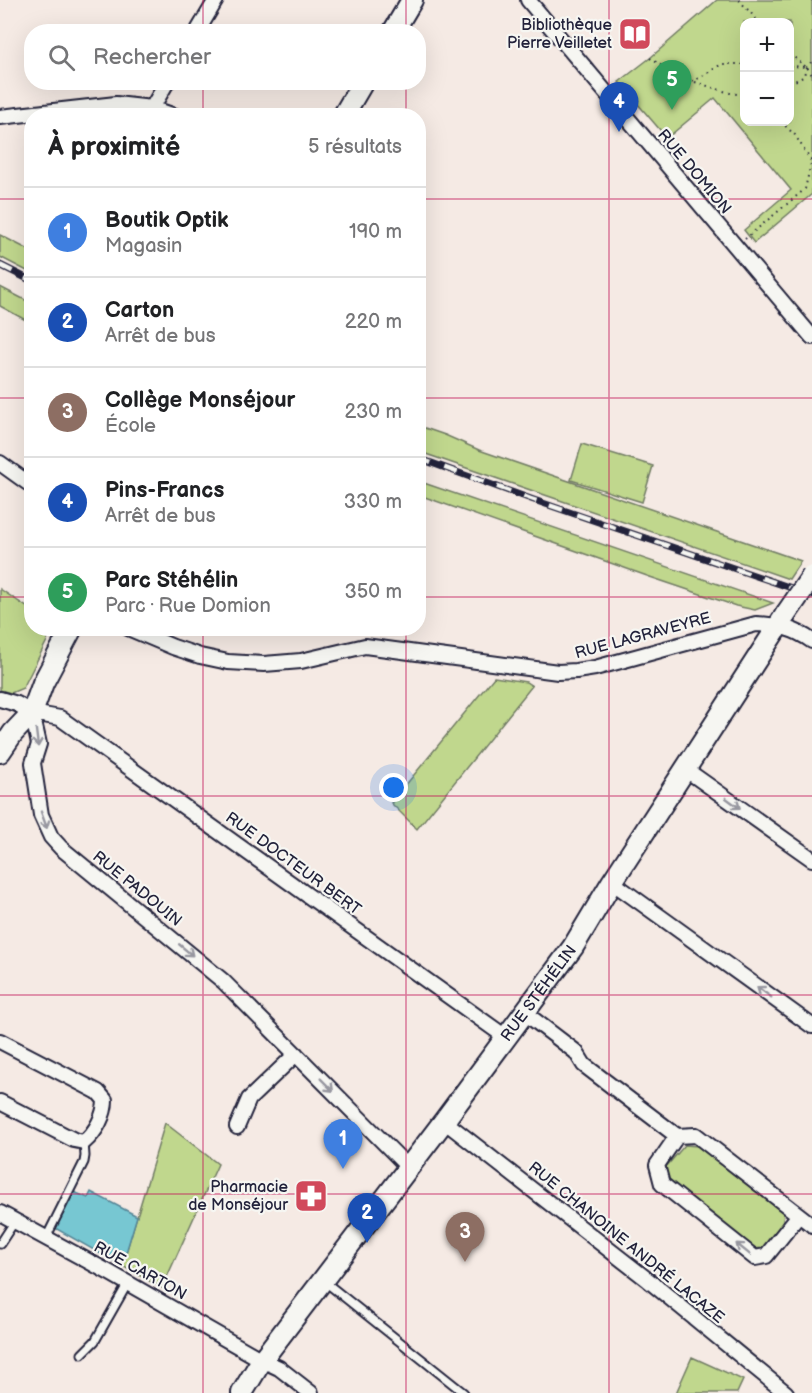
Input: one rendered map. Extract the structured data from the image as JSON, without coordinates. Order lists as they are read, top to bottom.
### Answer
{
  "streets": {
    "street": [
      "RUE DOMION",
      "RUE LAGRAVEYRE",
      "RUE DOCTEUR BERT",
      "RUE PADOUIN",
      "RUE STÉHÉLIN",
      "RUE CHANOINE ANDRÉ LACAZE",
      "RUE CARTON"
    ]
  },
  "crossings": [
    ["RUE LAGRAVEYRE", "RUE STÉHÉLIN"],
    ["RUE DOCTEUR BERT", "RUE PADOUIN"],
    ["RUE DOCTEUR BERT", "RUE STÉHÉLIN"],
    ["RUE PADOUIN", "RUE STÉHÉLIN"],
    ["RUE STÉHÉLIN", "RUE CHANOINE ANDRÉ LACAZE"],
    ["RUE STÉHÉLIN", "RUE CARTON"]
  ],
  "one_way": ["RUE PADOUIN"],
  "places": {
    "library": ["Bibliothèque Pierre Veilletet"],
    "pharmacy": ["Pharmacie de Monséjour"]
  },
  "page": {
    "map_buttons": ["+", "−"],
    "search": "Rechercher",
    "pins": [
      "5",
      "4",
      "1",
      "2",
      "3"
    ],
    "heading": ["À proximité", "5 résultats"],
    "list": [
      {
        "mark": "1",
        "name": "Boutik Optik",
        "note": "Magasin",
        "value": "190 m"
      },
      {
        "mark": "2",
        "name": "Carton",
        "note": "Arrêt de bus",
        "value": "220 m"
      },
      {
        "mark": "3",
        "name": "Collège Monséjour",
        "note": "École",
        "value": "230 m"
      },
      {
        "mark": "4",
        "name": "Pins-Francs",
        "note": "Arrêt de bus",
        "value": "330 m"
      },
      {
        "mark": "5",
        "name": "Parc Stéhélin",
        "note": "Parc · Rue Domion",
        "value": "350 m"
      }
    ]
  }
}
